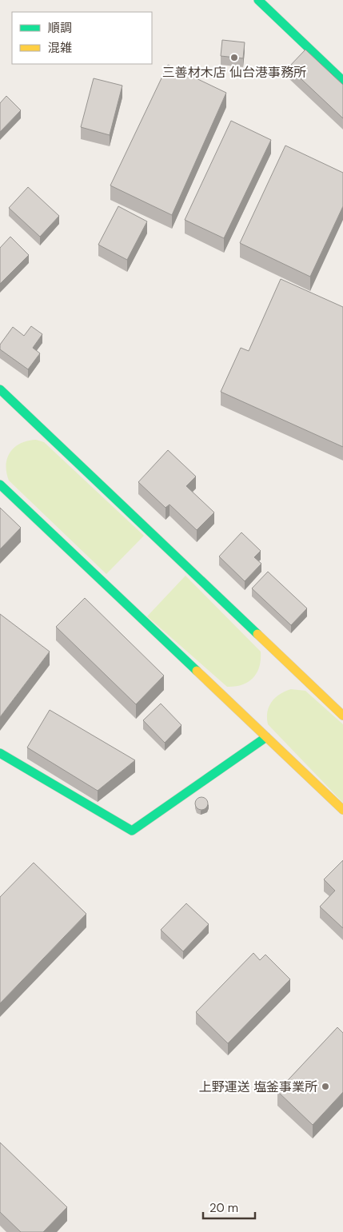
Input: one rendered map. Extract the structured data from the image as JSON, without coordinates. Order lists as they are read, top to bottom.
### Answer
{
  "places": ["三善材木店 仙台港事務所", "上野運送 塩釜事業所"],
  "legend": ["順調", "混雑"],
  "scale_bar": "20 m"
}
